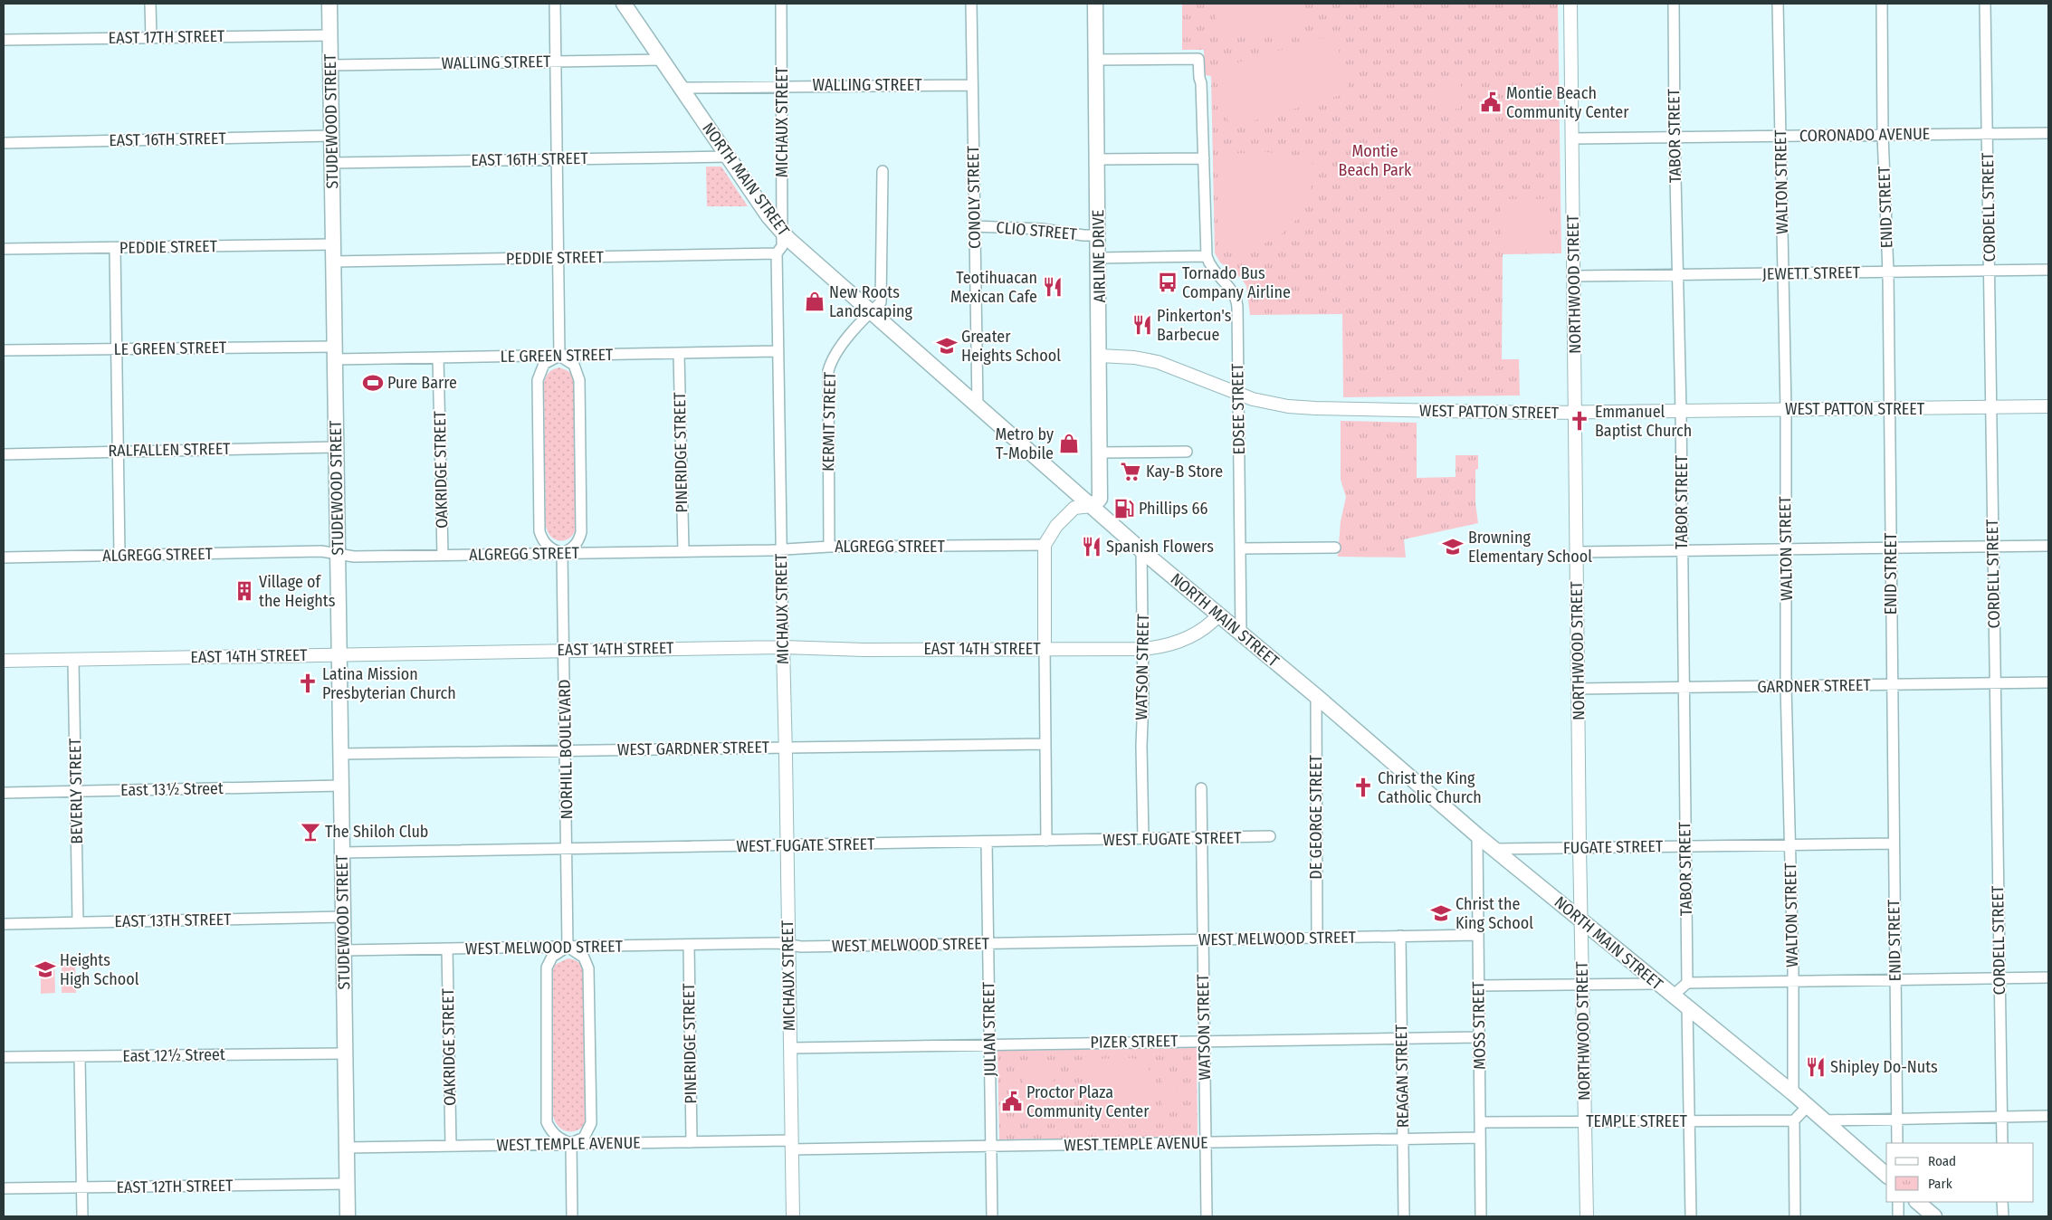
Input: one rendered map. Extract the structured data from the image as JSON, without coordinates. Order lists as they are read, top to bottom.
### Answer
{
  "streets": {
    "main road": ["STUDEWOOD STREET", "NORTH MAIN STREET", "AIRLINE DRIVE"],
    "street": [
      "EAST 17TH STREET",
      "WALLING STREET",
      "MICHAUX STREET",
      "CORONADO AVENUE",
      "TABOR STREET",
      "EAST 16TH STREET",
      "WALTON STREET",
      "CONOLY STREET",
      "ENID STREET",
      "CORDELL STREET",
      "CLIO STREET",
      "PEDDIE STREET",
      "JEWETT STREET",
      "NORTHWOOD STREET",
      "LE GREEN STREET",
      "EDSEE STREET",
      "WEST PATTON STREET",
      "KERMIT STREET",
      "RALFALLEN STREET",
      "PINERIDGE STREET",
      "OAKRIDGE STREET",
      "ALGREGG STREET",
      "EAST 14TH STREET",
      "WATSON STREET",
      "GARDNER STREET",
      "WEST GARDNER STREET",
      "NORHILL BOULEVARD",
      "East 13½ Street",
      "BEVERLY STREET",
      "DE GEORGE STREET",
      "WEST FUGATE STREET",
      "FUGATE STREET",
      "EAST 13TH STREET",
      "WEST MELWOOD STREET",
      "MOSS STREET",
      "JULIAN STREET",
      "PIZER STREET",
      "East 12½ Street",
      "REAGAN STREET",
      "TEMPLE STREET",
      "WEST TEMPLE AVENUE",
      "EAST 12TH STREET"
    ]
  },
  "crossings": [
    ["EAST 17TH STREET", "STUDEWOOD STREET"],
    ["WALLING STREET", "STUDEWOOD STREET"],
    ["WALLING STREET", "MICHAUX STREET"],
    ["WALLING STREET", "NORTH MAIN STREET"],
    ["WALLING STREET", "CONOLY STREET"],
    ["STUDEWOOD STREET", "EAST 16TH STREET"],
    ["STUDEWOOD STREET", "PEDDIE STREET"],
    ["STUDEWOOD STREET", "LE GREEN STREET"],
    ["STUDEWOOD STREET", "RALFALLEN STREET"],
    ["STUDEWOOD STREET", "ALGREGG STREET"],
    ["STUDEWOOD STREET", "EAST 14TH STREET"],
    ["STUDEWOOD STREET", "WEST GARDNER STREET"],
    ["STUDEWOOD STREET", "East 13½ Street"],
    ["STUDEWOOD STREET", "WEST FUGATE STREET"],
    ["STUDEWOOD STREET", "EAST 13TH STREET"],
    ["STUDEWOOD STREET", "WEST MELWOOD STREET"],
    ["STUDEWOOD STREET", "East 12½ Street"],
    ["STUDEWOOD STREET", "WEST TEMPLE AVENUE"],
    ["STUDEWOOD STREET", "EAST 12TH STREET"],
    ["MICHAUX STREET", "NORTH MAIN STREET"],
    ["MICHAUX STREET", "PEDDIE STREET"],
    ["MICHAUX STREET", "LE GREEN STREET"],
    ["MICHAUX STREET", "ALGREGG STREET"],
    ["MICHAUX STREET", "EAST 14TH STREET"],
    ["MICHAUX STREET", "WEST GARDNER STREET"],
    ["MICHAUX STREET", "WEST FUGATE STREET"],
    ["MICHAUX STREET", "WEST MELWOOD STREET"],
    ["MICHAUX STREET", "PIZER STREET"],
    ["MICHAUX STREET", "WEST TEMPLE AVENUE"],
    ["CORONADO AVENUE", "TABOR STREET"],
    ["CORONADO AVENUE", "WALTON STREET"],
    ["CORONADO AVENUE", "ENID STREET"],
    ["CORONADO AVENUE", "CORDELL STREET"],
    ["CORONADO AVENUE", "NORTHWOOD STREET"],
    ["TABOR STREET", "JEWETT STREET"],
    ["TABOR STREET", "WEST PATTON STREET"],
    ["TABOR STREET", "GARDNER STREET"],
    ["TABOR STREET", "FUGATE STREET"],
    ["EAST 16TH STREET", "NORTH MAIN STREET"],
    ["NORTH MAIN STREET", "WALTON STREET"],
    ["NORTH MAIN STREET", "CONOLY STREET"],
    ["NORTH MAIN STREET", "AIRLINE DRIVE"],
    ["NORTH MAIN STREET", "NORTHWOOD STREET"],
    ["NORTH MAIN STREET", "EDSEE STREET"],
    ["NORTH MAIN STREET", "KERMIT STREET"],
    ["NORTH MAIN STREET", "EAST 14TH STREET"],
    ["NORTH MAIN STREET", "WATSON STREET"],
    ["NORTH MAIN STREET", "DE GEORGE STREET"],
    ["NORTH MAIN STREET", "FUGATE STREET"],
    ["NORTH MAIN STREET", "MOSS STREET"],
    ["WALTON STREET", "JEWETT STREET"],
    ["WALTON STREET", "WEST PATTON STREET"],
    ["WALTON STREET", "GARDNER STREET"],
    ["WALTON STREET", "FUGATE STREET"],
    ["CONOLY STREET", "CLIO STREET"],
    ["ENID STREET", "JEWETT STREET"],
    ["ENID STREET", "WEST PATTON STREET"],
    ["ENID STREET", "GARDNER STREET"],
    ["ENID STREET", "FUGATE STREET"],
    ["CORDELL STREET", "JEWETT STREET"],
    ["CORDELL STREET", "WEST PATTON STREET"],
    ["CORDELL STREET", "GARDNER STREET"],
    ["CLIO STREET", "AIRLINE DRIVE"],
    ["AIRLINE DRIVE", "WEST PATTON STREET"],
    ["JEWETT STREET", "NORTHWOOD STREET"],
    ["NORTHWOOD STREET", "WEST PATTON STREET"],
    ["NORTHWOOD STREET", "GARDNER STREET"],
    ["NORTHWOOD STREET", "FUGATE STREET"],
    ["NORTHWOOD STREET", "TEMPLE STREET"],
    ["LE GREEN STREET", "PINERIDGE STREET"],
    ["LE GREEN STREET", "OAKRIDGE STREET"],
    ["EDSEE STREET", "WEST PATTON STREET"],
    ["KERMIT STREET", "ALGREGG STREET"],
    ["PINERIDGE STREET", "ALGREGG STREET"],
    ["PINERIDGE STREET", "WEST MELWOOD STREET"],
    ["PINERIDGE STREET", "WEST TEMPLE AVENUE"],
    ["OAKRIDGE STREET", "ALGREGG STREET"],
    ["OAKRIDGE STREET", "WEST MELWOOD STREET"],
    ["OAKRIDGE STREET", "WEST TEMPLE AVENUE"],
    ["ALGREGG STREET", "NORHILL BOULEVARD"],
    ["EAST 14TH STREET", "WATSON STREET"],
    ["EAST 14TH STREET", "NORHILL BOULEVARD"],
    ["EAST 14TH STREET", "BEVERLY STREET"],
    ["WATSON STREET", "WEST FUGATE STREET"],
    ["WATSON STREET", "WEST MELWOOD STREET"],
    ["WATSON STREET", "PIZER STREET"],
    ["WATSON STREET", "WEST TEMPLE AVENUE"],
    ["WEST GARDNER STREET", "NORHILL BOULEVARD"],
    ["NORHILL BOULEVARD", "WEST FUGATE STREET"],
    ["NORHILL BOULEVARD", "WEST MELWOOD STREET"],
    ["East 13½ Street", "BEVERLY STREET"],
    ["BEVERLY STREET", "EAST 13TH STREET"],
    ["DE GEORGE STREET", "WEST MELWOOD STREET"],
    ["WEST FUGATE STREET", "JULIAN STREET"],
    ["WEST MELWOOD STREET", "MOSS STREET"],
    ["WEST MELWOOD STREET", "JULIAN STREET"],
    ["WEST MELWOOD STREET", "REAGAN STREET"],
    ["MOSS STREET", "PIZER STREET"],
    ["MOSS STREET", "TEMPLE STREET"],
    ["MOSS STREET", "WEST TEMPLE AVENUE"],
    ["JULIAN STREET", "PIZER STREET"],
    ["JULIAN STREET", "WEST TEMPLE AVENUE"],
    ["PIZER STREET", "REAGAN STREET"],
    ["REAGAN STREET", "WEST TEMPLE AVENUE"]
  ],
  "parks": ["Montie Beach Park"],
  "places": {
    "public building": ["Montie Beach Community Center", "Proctor Plaza Community Center"],
    "bus stop": ["Tornado Bus Company Airline"],
    "restaurant": [
      "Teotihuacan Mexican Cafe",
      "Pinkerton's Barbecue",
      "Spanish Flowers",
      "Shipley Do-Nuts"
    ],
    "shop": ["New Roots Landscaping", "Metro by T-Mobile"],
    "school or university": [
      "Greater Heights School",
      "Browning Elementary School",
      "Christ the King School",
      "Heights High School"
    ],
    "sports": ["Pure Barre"],
    "church": ["Emmanuel Baptist Church", "Latina Mission Presbyterian Church", "Christ the King Catholic Church"],
    "supermarket": ["Kay-B Store"],
    "fuel station": ["Phillips 66"],
    "building": ["Village of the Heights"],
    "bar": ["The Shiloh Club"]
  },
  "legend": ["Road", "Park"]
}
